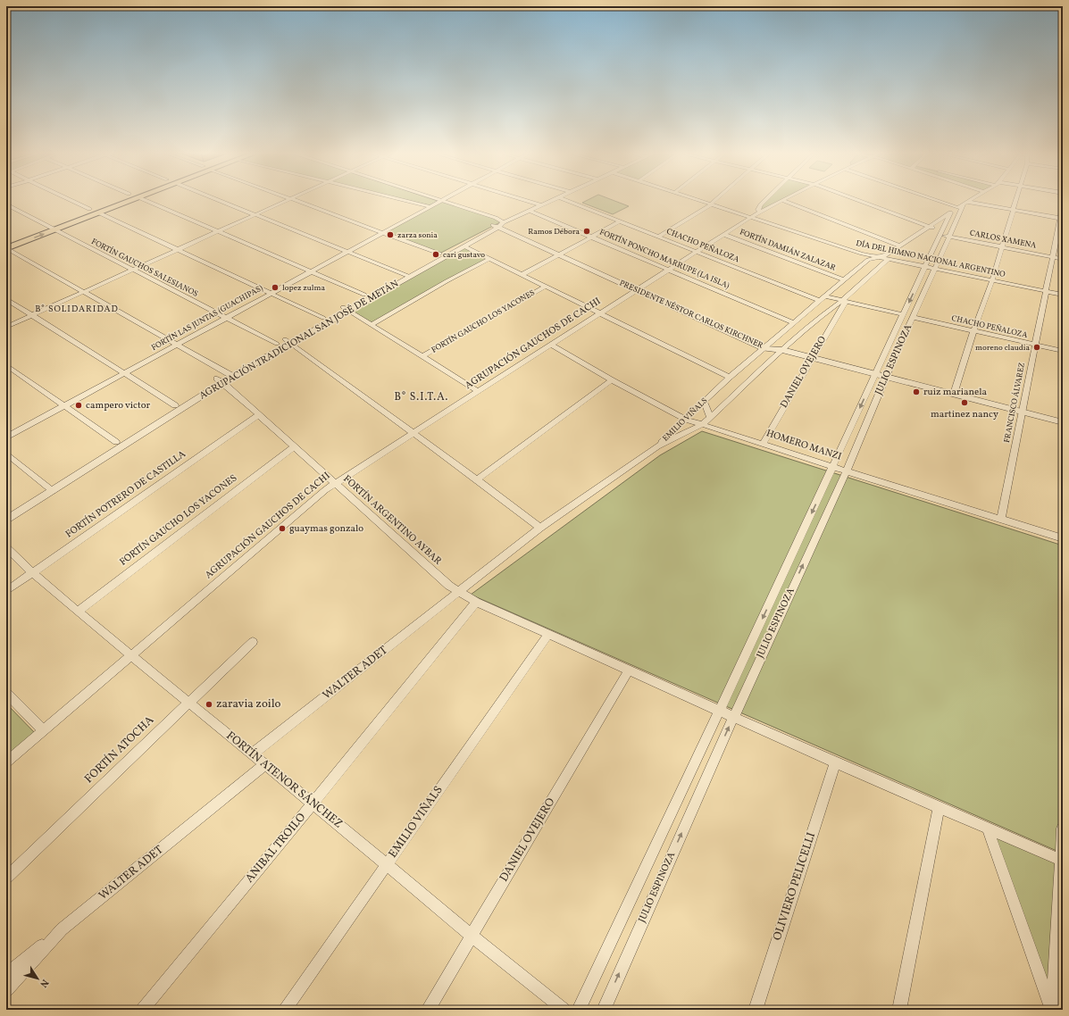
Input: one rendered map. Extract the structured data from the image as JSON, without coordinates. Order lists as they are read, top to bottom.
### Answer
{
  "streets": {
    "street": [
      "CARLOS XAMENA",
      "CHACHO PEÑALOZA",
      "FORTÍN DAMIÁN ZALAZAR",
      "FORTÍN PONCHO MARRUPE (LA ISLA)",
      "DÍA DEL HIMNO NACIONAL ARGENTINO",
      "FORTÍN GAUCHOS SALESIANOS",
      "PRESIDENTE NÉSTOR CARLOS KIRCHNER",
      "FORTÍN LAS JUNTAS (GUACHIPAS)",
      "FORTÍN GAUCHO LOS YACONES",
      "AGRUPACIÓN TRADICIONAL SAN JOSÉ DE METÁN",
      "AGRUPACIÓN GAUCHOS DE CACHI",
      "JULIO ESPINOZA",
      "DANIEL OVEJERO",
      "FRANCISCO ÁLVAREZ",
      "EMILIO VIÑALS",
      "HOMERO MANZI",
      "FORTÍN POTRERO DE CASTILLA",
      "FORTÍN ARGENTINO AYBAR",
      "WALTER ADET",
      "FORTÍN ATOCHA",
      "FORTÍN ATENOR SÁNCHEZ",
      "ANIBAL TROILO",
      "OLIVIERO PELICELLI"
    ]
  },
  "crossings": [
    ["CARLOS XAMENA", "JULIO ESPINOZA"],
    ["CARLOS XAMENA", "FRANCISCO ÁLVAREZ"],
    ["CARLOS XAMENA", "EMILIO VIÑALS"],
    ["CHACHO PEÑALOZA", "AGRUPACIÓN GAUCHOS DE CACHI"],
    ["CHACHO PEÑALOZA", "JULIO ESPINOZA"],
    ["CHACHO PEÑALOZA", "DANIEL OVEJERO"],
    ["CHACHO PEÑALOZA", "FRANCISCO ÁLVAREZ"],
    ["CHACHO PEÑALOZA", "EMILIO VIÑALS"],
    ["FORTÍN DAMIÁN ZALAZAR", "AGRUPACIÓN GAUCHOS DE CACHI"],
    ["FORTÍN DAMIÁN ZALAZAR", "EMILIO VIÑALS"],
    ["FORTÍN PONCHO MARRUPE (LA ISLA)", "AGRUPACIÓN TRADICIONAL SAN JOSÉ DE METÁN"],
    ["FORTÍN PONCHO MARRUPE (LA ISLA)", "AGRUPACIÓN GAUCHOS DE CACHI"],
    ["FORTÍN PONCHO MARRUPE (LA ISLA)", "EMILIO VIÑALS"],
    ["DÍA DEL HIMNO NACIONAL ARGENTINO", "AGRUPACIÓN GAUCHOS DE CACHI"],
    ["DÍA DEL HIMNO NACIONAL ARGENTINO", "JULIO ESPINOZA"],
    ["DÍA DEL HIMNO NACIONAL ARGENTINO", "FRANCISCO ÁLVAREZ"],
    ["DÍA DEL HIMNO NACIONAL ARGENTINO", "EMILIO VIÑALS"],
    ["FORTÍN GAUCHOS SALESIANOS", "FORTÍN LAS JUNTAS (GUACHIPAS)"],
    ["FORTÍN GAUCHOS SALESIANOS", "AGRUPACIÓN TRADICIONAL SAN JOSÉ DE METÁN"],
    ["PRESIDENTE NÉSTOR CARLOS KIRCHNER", "FORTÍN LAS JUNTAS (GUACHIPAS)"],
    ["PRESIDENTE NÉSTOR CARLOS KIRCHNER", "AGRUPACIÓN TRADICIONAL SAN JOSÉ DE METÁN"],
    ["PRESIDENTE NÉSTOR CARLOS KIRCHNER", "AGRUPACIÓN GAUCHOS DE CACHI"],
    ["PRESIDENTE NÉSTOR CARLOS KIRCHNER", "JULIO ESPINOZA"],
    ["PRESIDENTE NÉSTOR CARLOS KIRCHNER", "DANIEL OVEJERO"],
    ["PRESIDENTE NÉSTOR CARLOS KIRCHNER", "FRANCISCO ÁLVAREZ"],
    ["PRESIDENTE NÉSTOR CARLOS KIRCHNER", "EMILIO VIÑALS"],
    ["FORTÍN GAUCHO LOS YACONES", "FORTÍN ARGENTINO AYBAR"],
    ["FORTÍN GAUCHO LOS YACONES", "FORTÍN ATENOR SÁNCHEZ"],
    ["AGRUPACIÓN TRADICIONAL SAN JOSÉ DE METÁN", "FORTÍN ARGENTINO AYBAR"],
    ["AGRUPACIÓN GAUCHOS DE CACHI", "HOMERO MANZI"],
    ["AGRUPACIÓN GAUCHOS DE CACHI", "FORTÍN ARGENTINO AYBAR"],
    ["AGRUPACIÓN GAUCHOS DE CACHI", "FORTÍN ATENOR SÁNCHEZ"],
    ["JULIO ESPINOZA", "HOMERO MANZI"],
    ["JULIO ESPINOZA", "FORTÍN ARGENTINO AYBAR"],
    ["DANIEL OVEJERO", "EMILIO VIÑALS"],
    ["DANIEL OVEJERO", "HOMERO MANZI"],
    ["DANIEL OVEJERO", "FORTÍN ARGENTINO AYBAR"],
    ["DANIEL OVEJERO", "FORTÍN ATENOR SÁNCHEZ"],
    ["FRANCISCO ÁLVAREZ", "HOMERO MANZI"],
    ["EMILIO VIÑALS", "HOMERO MANZI"],
    ["EMILIO VIÑALS", "FORTÍN ARGENTINO AYBAR"],
    ["EMILIO VIÑALS", "WALTER ADET"],
    ["EMILIO VIÑALS", "FORTÍN ATENOR SÁNCHEZ"],
    ["FORTÍN POTRERO DE CASTILLA", "FORTÍN ARGENTINO AYBAR"],
    ["FORTÍN POTRERO DE CASTILLA", "FORTÍN ATENOR SÁNCHEZ"],
    ["FORTÍN ARGENTINO AYBAR", "WALTER ADET"],
    ["FORTÍN ARGENTINO AYBAR", "ANIBAL TROILO"],
    ["FORTÍN ARGENTINO AYBAR", "OLIVIERO PELICELLI"],
    ["WALTER ADET", "FORTÍN ATENOR SÁNCHEZ"],
    ["FORTÍN ATOCHA", "FORTÍN ATENOR SÁNCHEZ"],
    ["FORTÍN ATENOR SÁNCHEZ", "ANIBAL TROILO"]
  ],
  "districts": ["B° SOLIDARIDAD", "B° S.I.T.A."],
  "places": [
    "Ramos Débora",
    "zarza sonia",
    "cari gustavo",
    "lopez zulma",
    "moreno claudia",
    "ruiz marianela",
    "martinez nancy",
    "campero victor",
    "guaymas gonzalo",
    "zaravia zoilo"
  ],
  "north": "bottom right"
}
